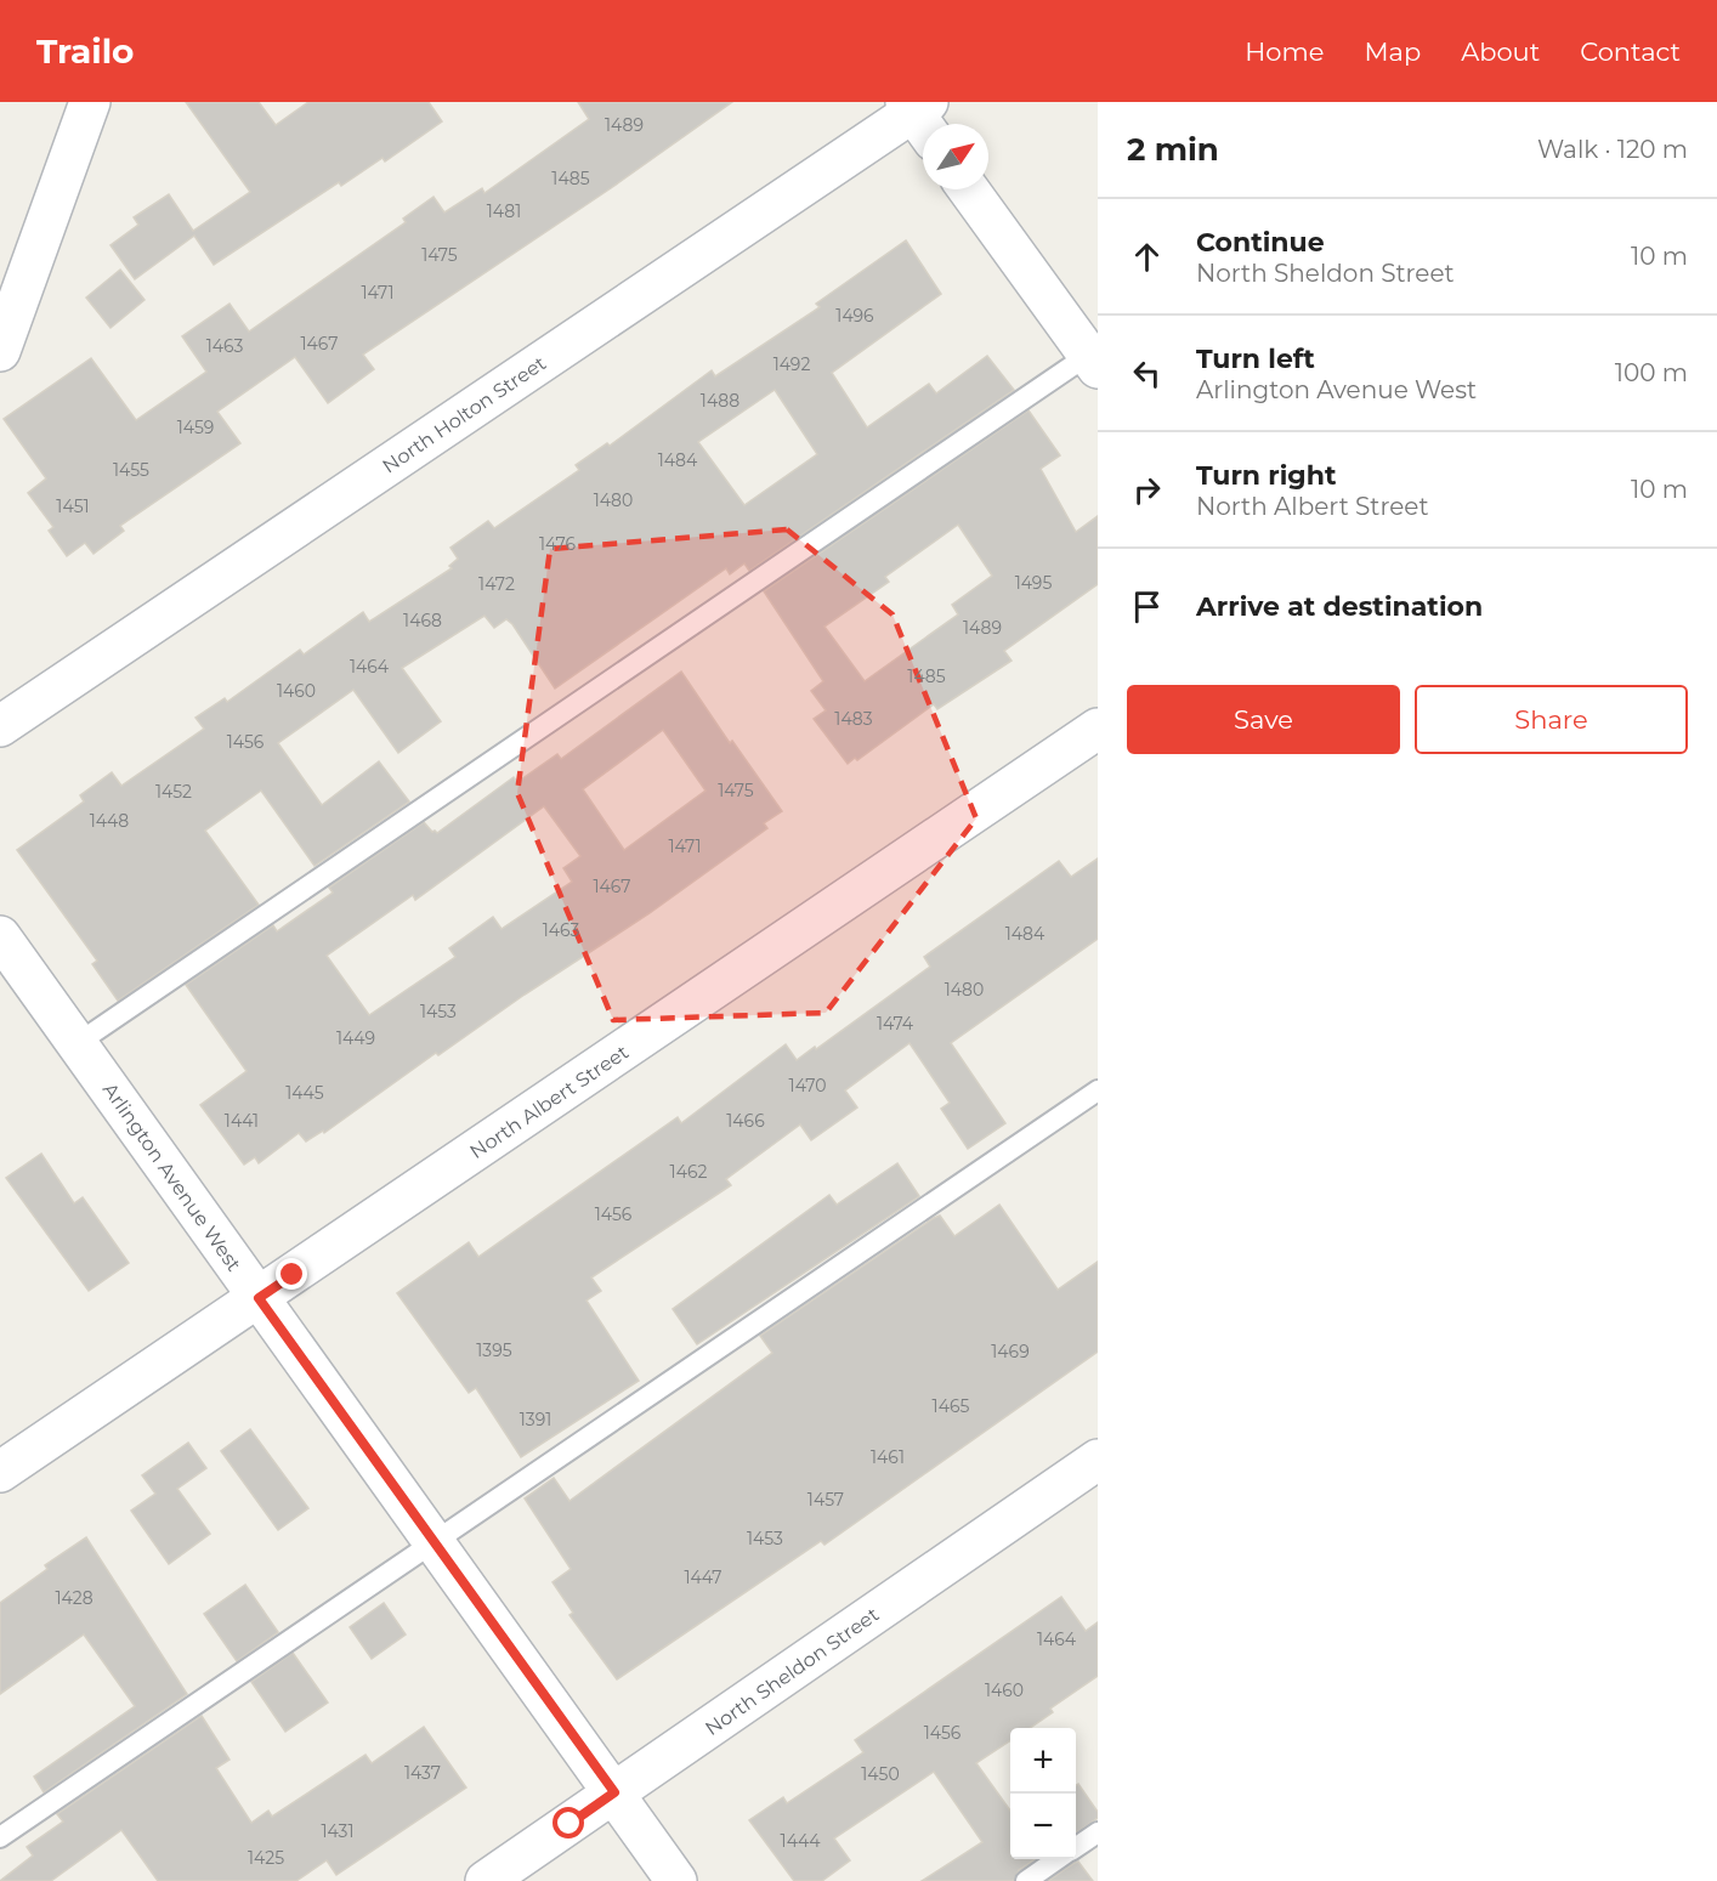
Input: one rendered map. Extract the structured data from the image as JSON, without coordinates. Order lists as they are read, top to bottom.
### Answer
{
  "streets": {
    "street": [
      "North Holton Street",
      "North Albert Street",
      "Arlington Avenue West",
      "North Sheldon Street"
    ]
  },
  "crossings": [
    ["North Albert Street", "Arlington Avenue West"],
    ["Arlington Avenue West", "North Sheldon Street"]
  ],
  "house_numbers": [
    "1489",
    "1485",
    "1481",
    "1475",
    "1471",
    "1496",
    "1467",
    "1463",
    "1492",
    "1488",
    "1459",
    "1484",
    "1455",
    "1480",
    "1451",
    "1476",
    "1495",
    "1472",
    "1468",
    "1489",
    "1464",
    "1485",
    "1460",
    "1483",
    "1456",
    "1475",
    "1452",
    "1448",
    "1471",
    "1467",
    "1463",
    "1484",
    "1480",
    "1453",
    "1474",
    "1449",
    "1470",
    "1445",
    "1441",
    "1466",
    "1462",
    "1456",
    "1395",
    "1469",
    "1465",
    "1391",
    "1461",
    "1457",
    "1453",
    "1447",
    "1428",
    "1464",
    "1460",
    "1456",
    "1437",
    "1450",
    "1431",
    "1444",
    "1425"
  ],
  "north": "top right",
  "page": {
    "header": "Trailo",
    "nav": [
      "Home",
      "Map",
      "About",
      "Contact"
    ],
    "heading": ["2 min", "Walk · 120 m"],
    "list": [
      ["Continue", "North Sheldon Street", "10 m"],
      ["Turn left", "Arlington Avenue West", "100 m"],
      ["Turn right", "North Albert Street", "10 m"],
      "Arrive at destination"
    ],
    "buttons": ["Save", "Share"],
    "map_buttons": ["+", "−"]
  }
}
